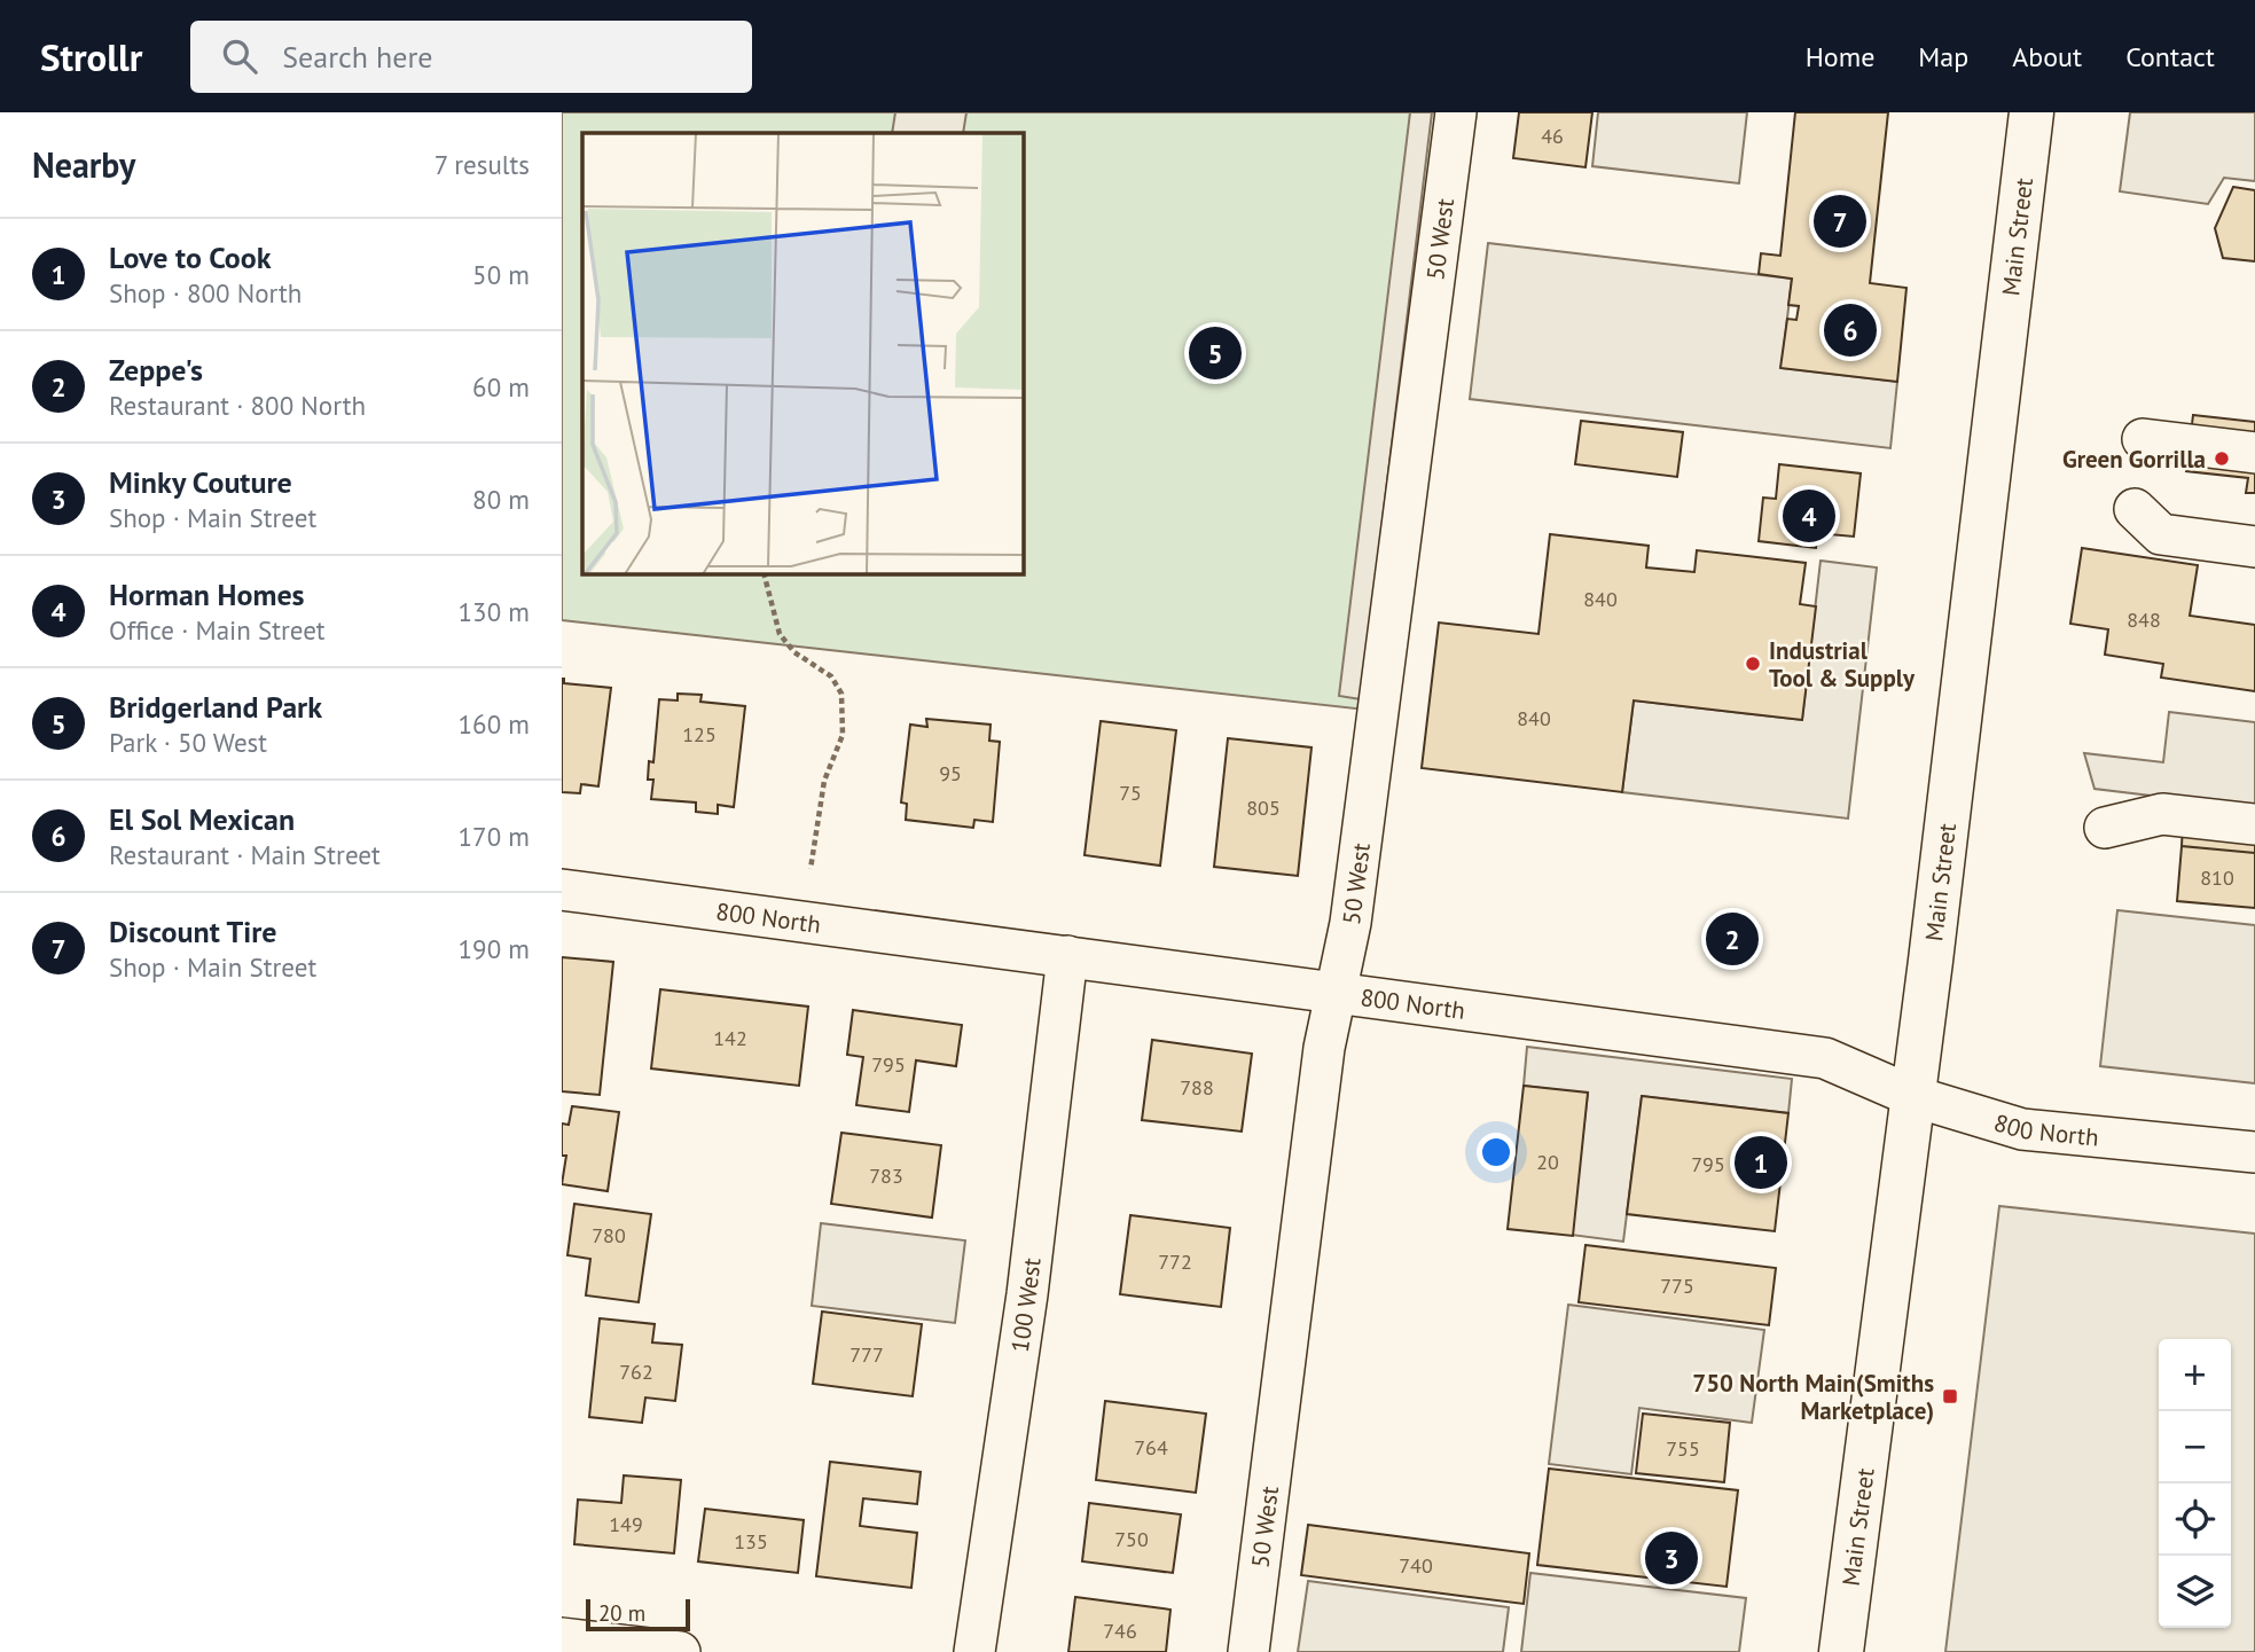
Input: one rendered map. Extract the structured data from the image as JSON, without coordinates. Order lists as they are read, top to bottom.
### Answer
{
  "streets": {
    "main road": ["Main Street"],
    "street": ["50 West", "800 North", "100 West"]
  },
  "crossings": [
    ["Main Street", "800 North"],
    ["50 West", "800 North"],
    ["800 North", "100 West"]
  ],
  "places": {
    "other": ["Green Gorrilla", "Industrial Tool & Supply"],
    "transit": ["750 North Main(Smiths Marketplace)"]
  },
  "house_numbers": [
    "46",
    "840",
    "848",
    "840",
    "125",
    "95",
    "75",
    "805",
    "810",
    "142",
    "795",
    "788",
    "20",
    "795",
    "783",
    "780",
    "772",
    "775",
    "777",
    "762",
    "764",
    "755",
    "149",
    "750",
    "135",
    "740",
    "746"
  ],
  "scale_bar": "20 m",
  "page": {
    "header": "Strollr",
    "search": "Search here",
    "nav": [
      "Home",
      "Map",
      "About",
      "Contact"
    ],
    "heading": ["Nearby", "7 results"],
    "pins": [
      "7",
      "6",
      "5",
      "4",
      "2",
      "1",
      "3"
    ],
    "list": [
      {
        "mark": "1",
        "name": "Love to Cook",
        "note": "Shop · 800 North",
        "value": "50 m"
      },
      {
        "mark": "2",
        "name": "Zeppe's",
        "note": "Restaurant · 800 North",
        "value": "60 m"
      },
      {
        "mark": "3",
        "name": "Minky Couture",
        "note": "Shop · Main Street",
        "value": "80 m"
      },
      {
        "mark": "4",
        "name": "Horman Homes",
        "note": "Office · Main Street",
        "value": "130 m"
      },
      {
        "mark": "5",
        "name": "Bridgerland Park",
        "note": "Park · 50 West",
        "value": "160 m"
      },
      {
        "mark": "6",
        "name": "El Sol Mexican",
        "note": "Restaurant · Main Street",
        "value": "170 m"
      },
      {
        "mark": "7",
        "name": "Discount Tire",
        "note": "Shop · Main Street",
        "value": "190 m"
      }
    ],
    "map_buttons": ["+", "−"],
    "scale": "20 m"
  }
}
